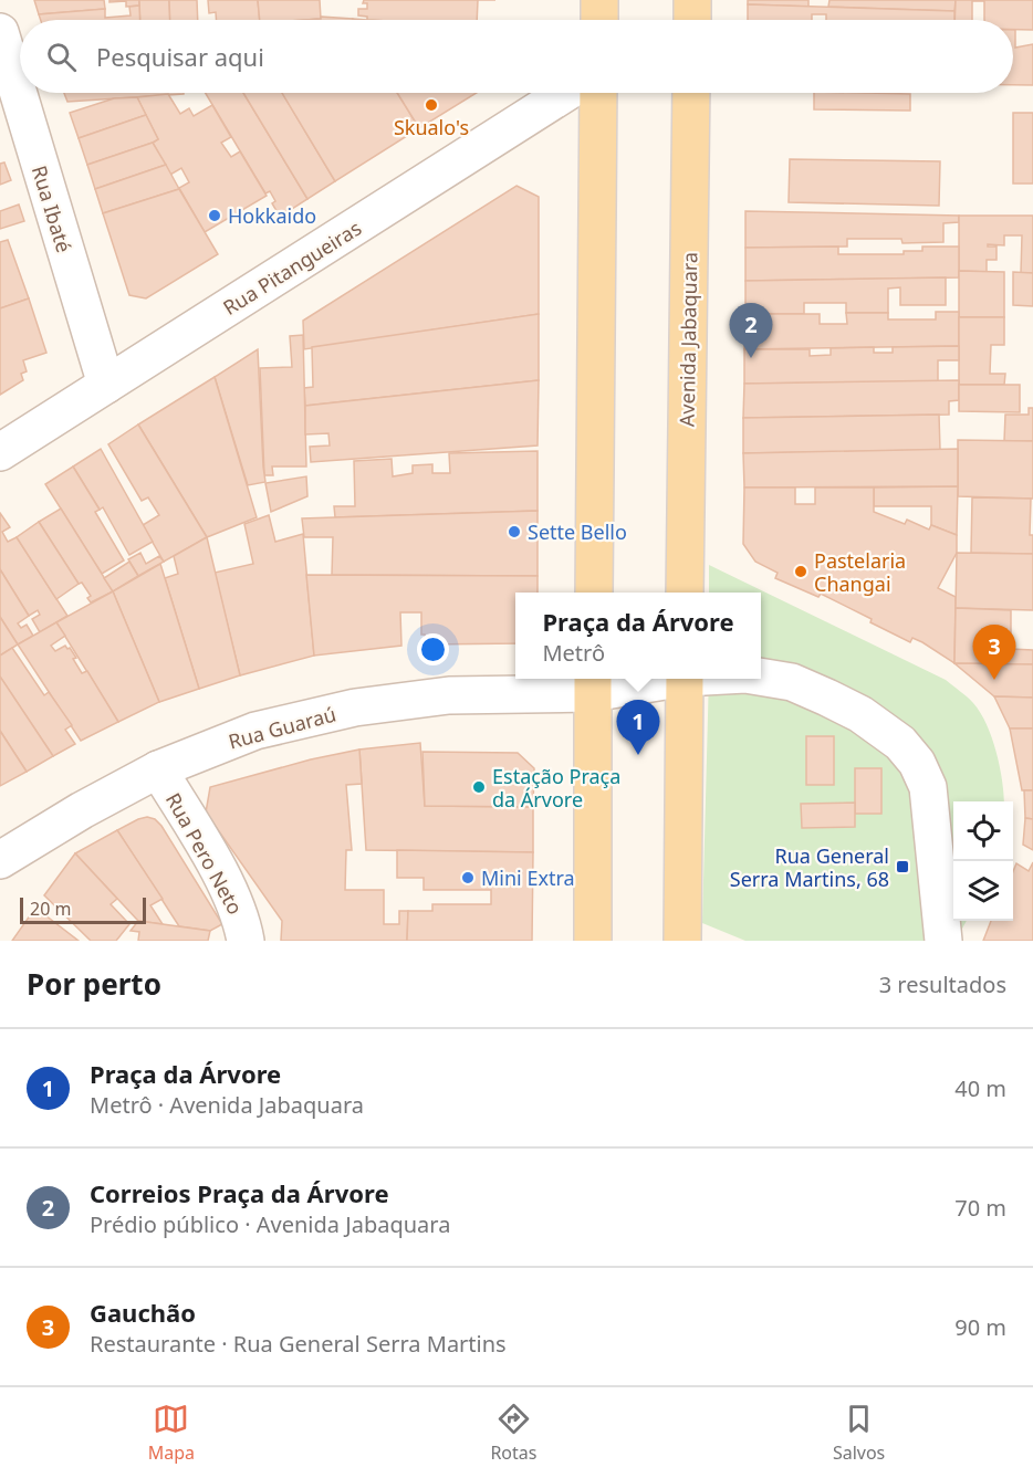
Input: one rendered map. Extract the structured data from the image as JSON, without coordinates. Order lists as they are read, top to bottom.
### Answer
{
  "streets": {
    "main road": ["Avenida Jabaquara"],
    "street": [
      "Rua Ibaté",
      "Rua Pitangueiras",
      "Rua Guaraú",
      "Rua Pero Neto"
    ]
  },
  "crossings": [
    ["Rua Ibaté", "Rua Pitangueiras"],
    ["Rua Guaraú", "Rua Pero Neto"]
  ],
  "places": {
    "other": [
      "Skualo's",
      "Hokkaido",
      "Sette Bello",
      "Pastelaria Changai",
      "Estação Praça da Árvore",
      "Mini Extra"
    ],
    "transit": ["Rua General Serra Martins, 68"]
  },
  "scale_bar": "20 m",
  "page": {
    "search": "Pesquisar aqui",
    "pins": ["2", "3", "1"],
    "popup": ["Praça da Árvore", "Metrô"],
    "scale": "20 m",
    "heading": ["Por perto", "3 resultados"],
    "list": [
      {
        "mark": "1",
        "name": "Praça da Árvore",
        "note": "Metrô · Avenida Jabaquara",
        "value": "40 m"
      },
      {
        "mark": "2",
        "name": "Correios Praça da Árvore",
        "note": "Prédio público · Avenida Jabaquara",
        "value": "70 m"
      },
      {
        "mark": "3",
        "name": "Gauchão",
        "note": "Restaurante · Rua General Serra Martins",
        "value": "90 m"
      }
    ],
    "nav": ["Mapa", "Rotas", "Salvos"]
  }
}
